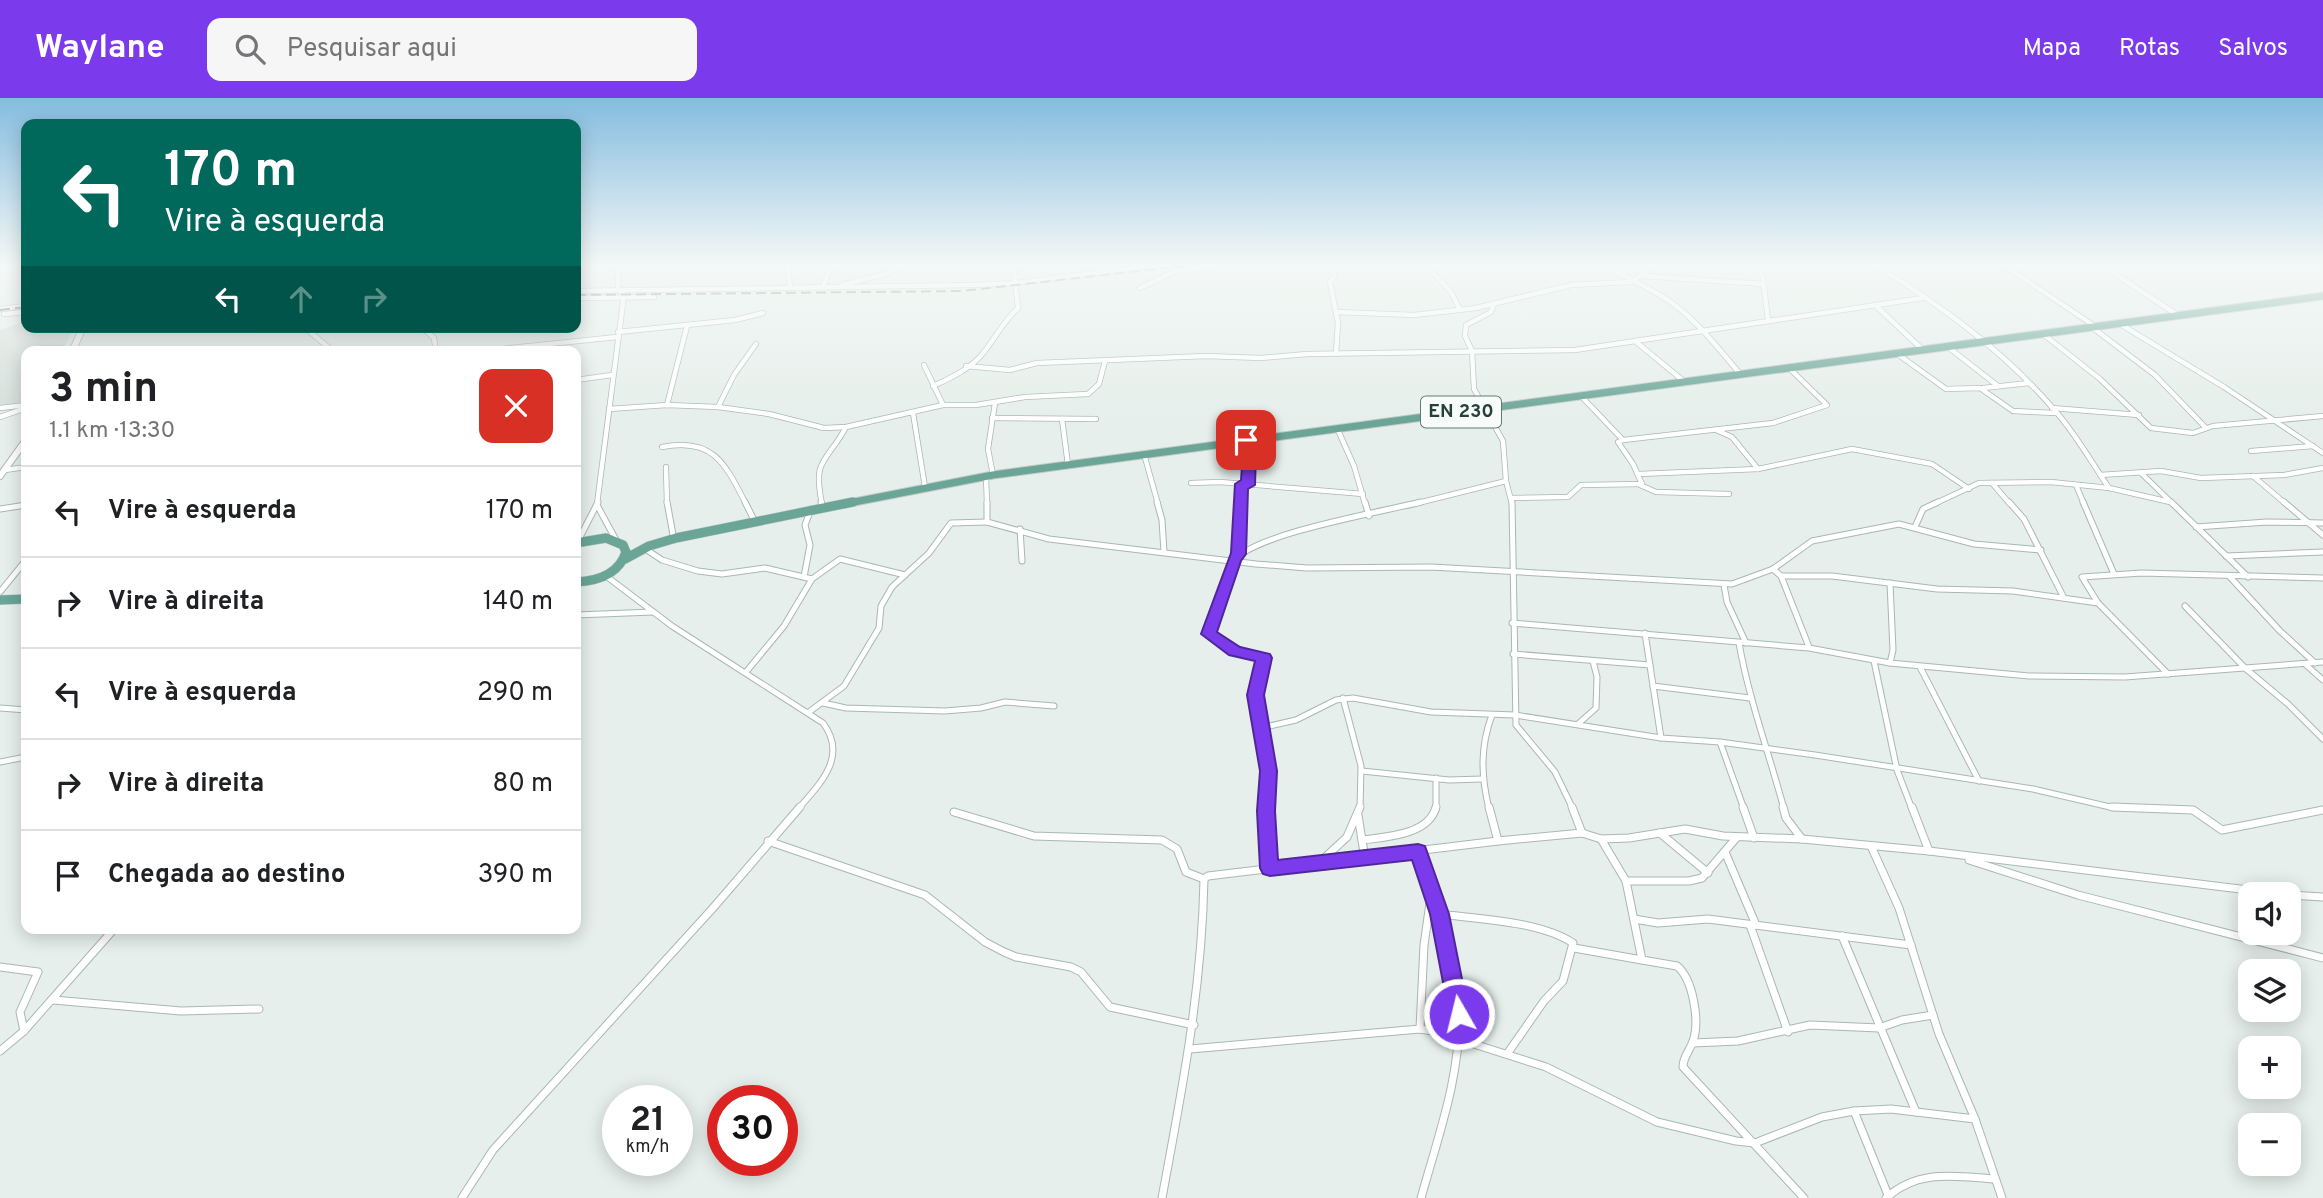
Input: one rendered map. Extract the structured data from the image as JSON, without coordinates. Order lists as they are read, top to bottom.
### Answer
{
  "streets": {
    "main road": ["EN 230"]
  },
  "page": {
    "header": "Waylane",
    "search": "Pesquisar aqui",
    "nav": ["Mapa", "Rotas", "Salvos"],
    "turn": ["170 m", "Vire à esquerda"],
    "heading": ["3 min", "1.1 km · 13:30"],
    "list": [
      {
        "name": "Vire à esquerda",
        "value": "170 m"
      },
      {
        "name": "Vire à direita",
        "value": "140 m"
      },
      {
        "name": "Vire à esquerda",
        "value": "290 m"
      },
      {
        "name": "Vire à direita",
        "value": "80 m"
      },
      {
        "name": "Chegada ao destino",
        "value": "390 m"
      }
    ],
    "map_buttons": ["+", "−"],
    "speed": "21 km/h",
    "limit": "30"
  }
}
